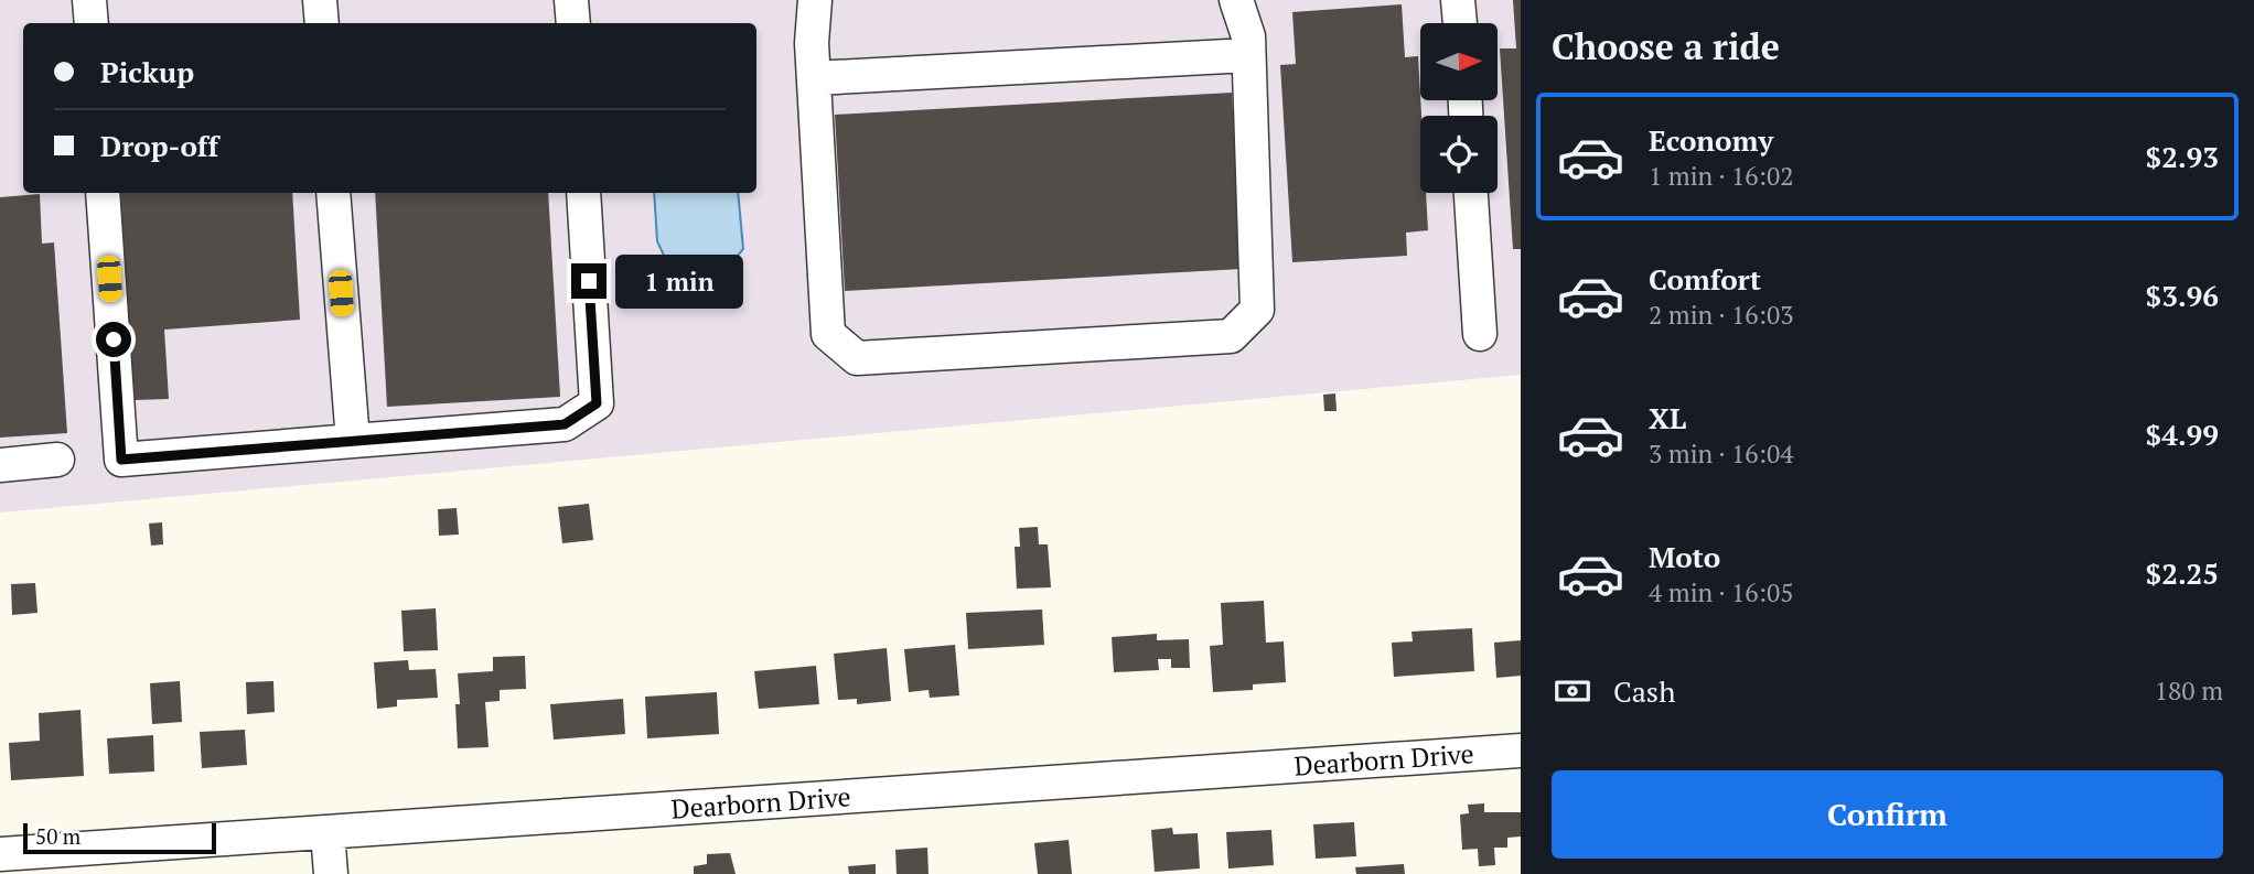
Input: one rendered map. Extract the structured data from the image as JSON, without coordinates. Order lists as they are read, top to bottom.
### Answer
{
  "streets": {
    "street": ["Dearborn Drive"]
  },
  "scale_bar": "50 m",
  "north": "right",
  "page": {
    "heading": "Choose a ride",
    "banner": ["Pickup", "Drop-off"],
    "list": [
      {
        "name": "Economy",
        "note": "1 min · 16:02",
        "value": "$2.93"
      },
      {
        "name": "Comfort",
        "note": "2 min · 16:03",
        "value": "$3.96"
      },
      {
        "name": "XL",
        "note": "3 min · 16:04",
        "value": "$4.99"
      },
      {
        "name": "Moto",
        "note": "4 min · 16:05",
        "value": "$2.25"
      }
    ],
    "bubble": "1 min",
    "pay": ["Cash", "180 m"],
    "buttons": "Confirm",
    "scale": "50 m"
  }
}
